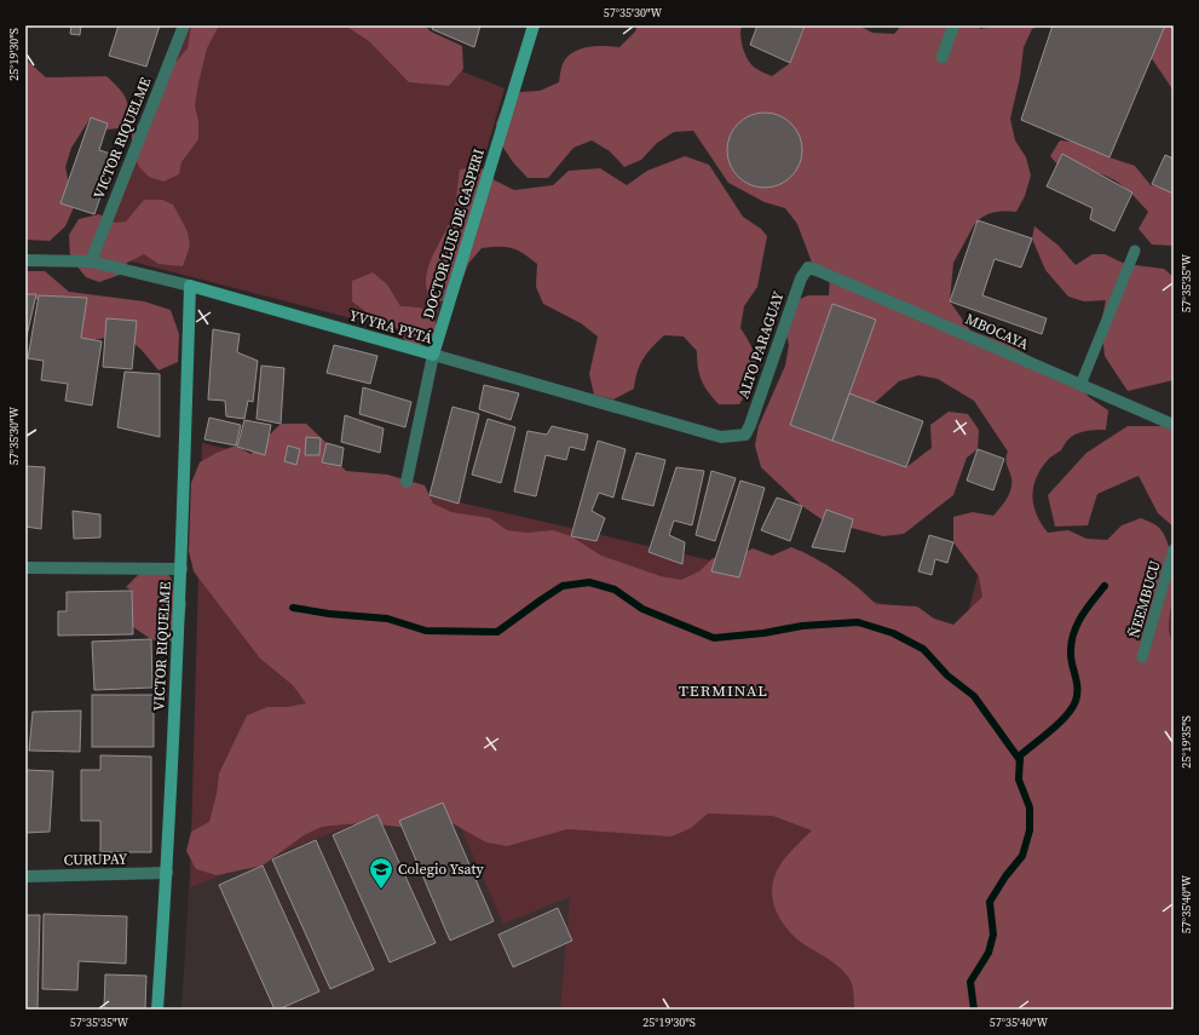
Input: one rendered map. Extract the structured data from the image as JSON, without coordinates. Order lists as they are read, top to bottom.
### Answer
{
  "streets": {
    "street": [
      "VICTOR RIQUELME",
      "DOCTOR LUIS DE GASPERI",
      "YVYRA PYTÁ",
      "MBOCAYA",
      "ALTO PARAGUAY",
      "CURUPAY"
    ],
    "lane": ["ÑEEMBUCU"]
  },
  "crossings": [
    ["VICTOR RIQUELME", "YVYRA PYTÁ"],
    ["VICTOR RIQUELME", "CURUPAY"],
    ["DOCTOR LUIS DE GASPERI", "YVYRA PYTÁ"],
    ["YVYRA PYTÁ", "ALTO PARAGUAY"],
    ["MBOCAYA", "ALTO PARAGUAY"]
  ],
  "districts": ["TERMINAL"],
  "places": {
    "school or university": ["Colegio Ysaty"]
  },
  "coordinates": [
    "57°35'30\"W",
    "25°19'30\"S",
    "57°35'35\"W",
    "25°19'35\"S",
    "57°35'40\"W"
  ]
}
